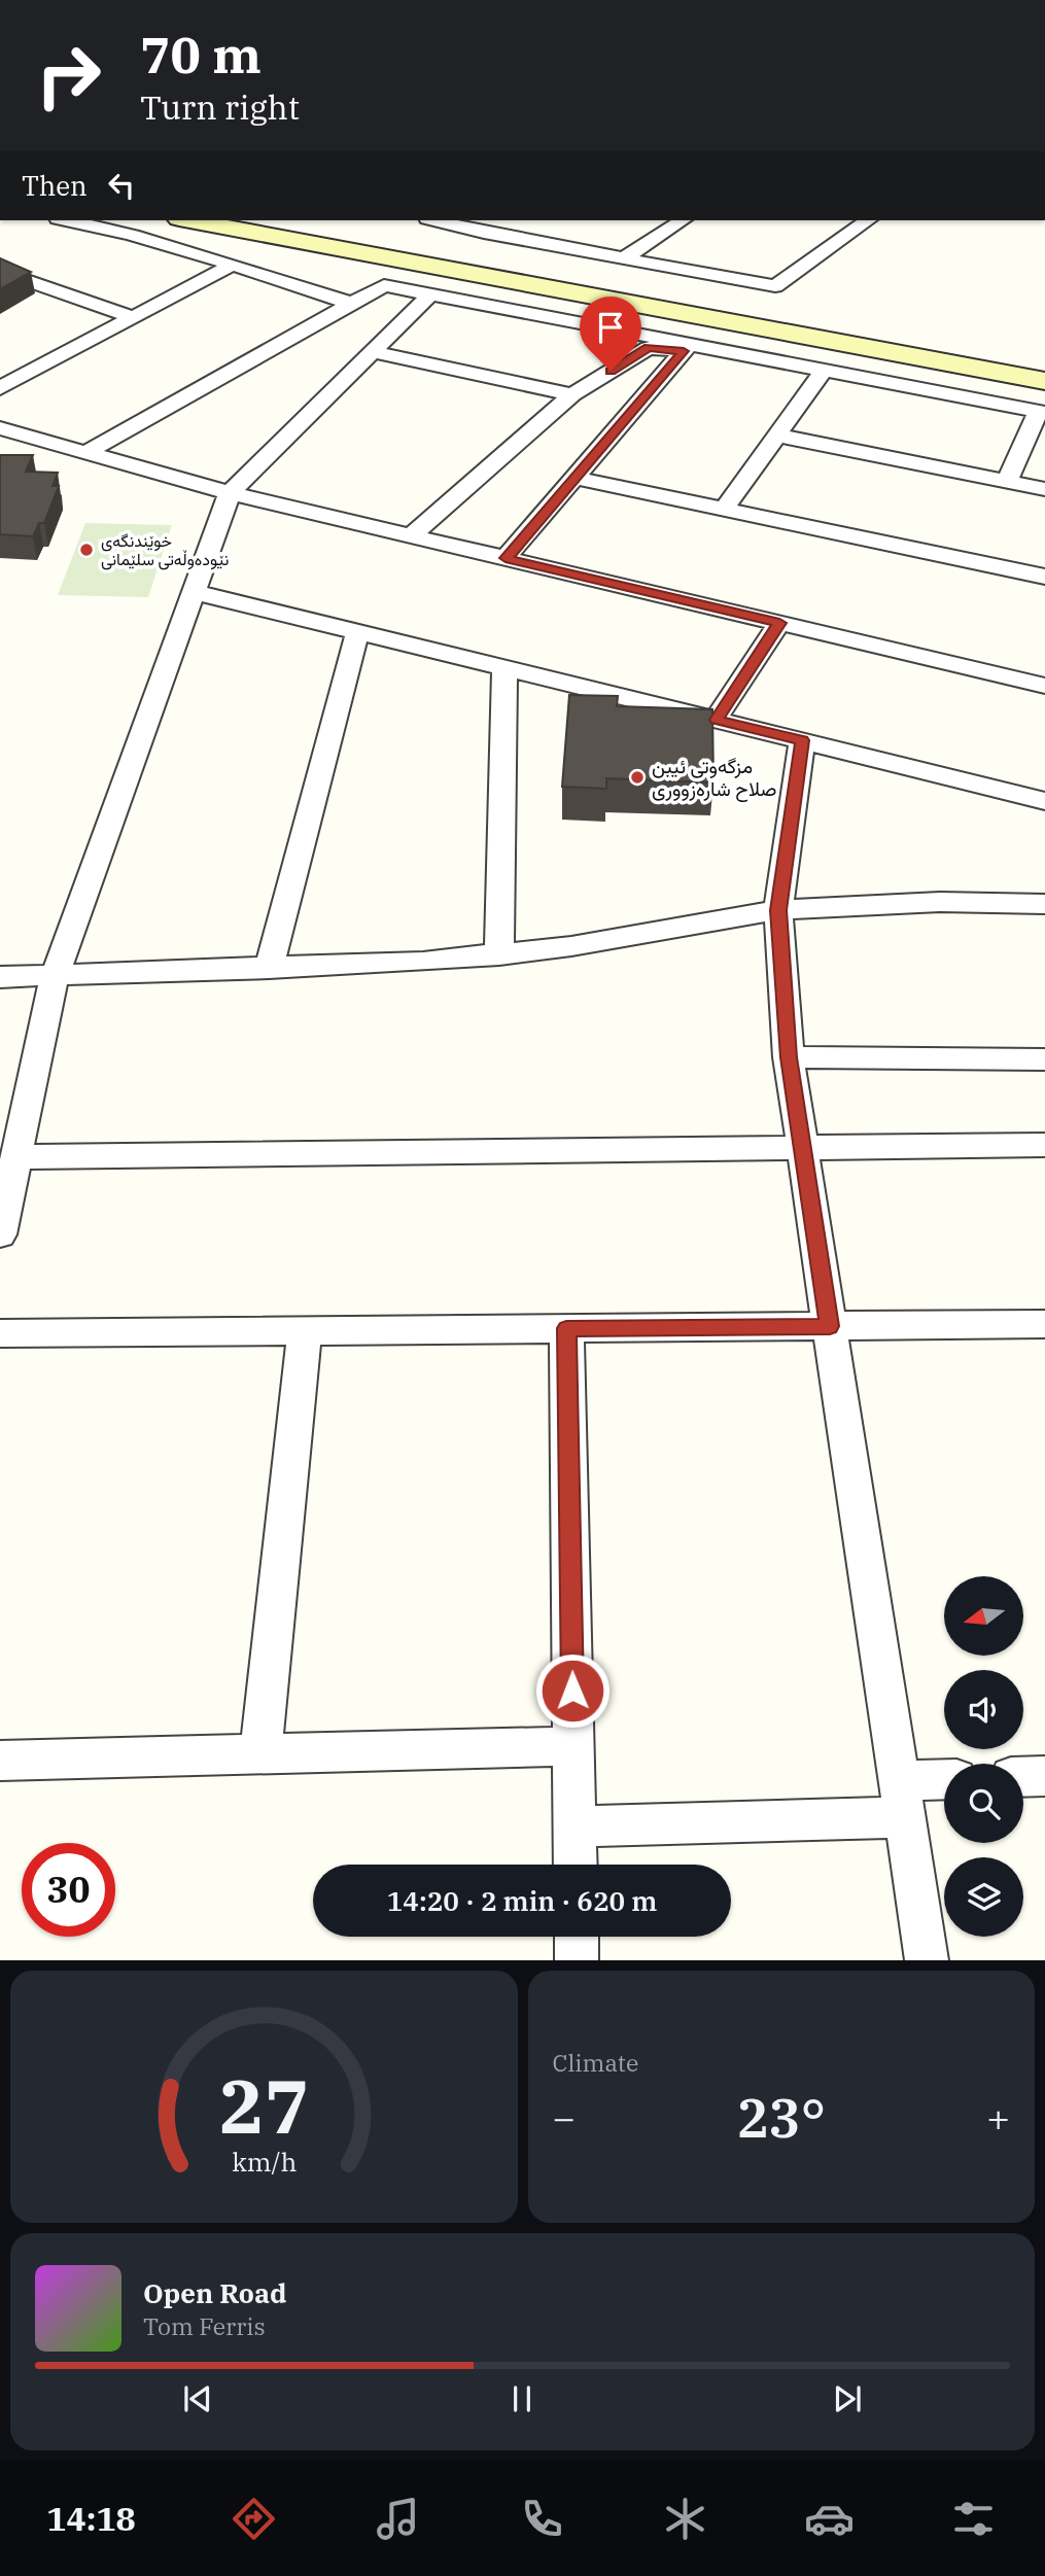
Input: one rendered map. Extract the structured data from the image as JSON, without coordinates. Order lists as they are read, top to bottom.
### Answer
{
  "places": ["خوێندنگەی نێوده‌وڵه‌تی سلێمانی", "مزگەوتی ئیبن صلاح شارەزووری"],
  "north": "left",
  "page": {
    "turn": ["70 m", "Turn right"],
    "then": "Then",
    "limit": "30",
    "trip": "14:20 · 2 min · 620 m",
    "tile": "Climate",
    "heat": ["−", "23°", "+"],
    "song": ["Open Road", "Tom Ferris"],
    "tabs": "14:18",
    "gauge": ["27", "km/h"]
  }
}
